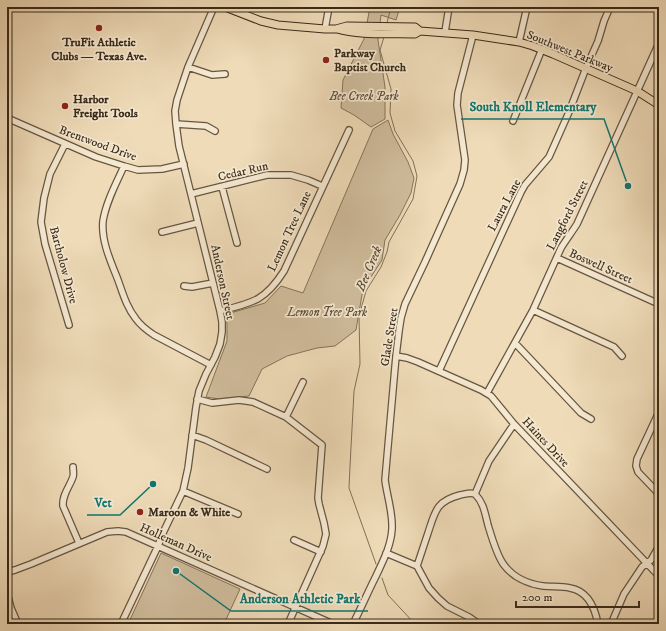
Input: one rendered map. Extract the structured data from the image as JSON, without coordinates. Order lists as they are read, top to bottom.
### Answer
{
  "streets": {
    "main road": ["Southwest Parkway"],
    "street": [
      "Brentwood Drive",
      "Cedar Run",
      "Laura Lane",
      "Langford Street",
      "Lemon Tree Lane",
      "Bartholow Drive",
      "Boswell Street",
      "Anderson Street",
      "Glade Street",
      "Haines Drive",
      "Holleman Drive"
    ]
  },
  "crossings": [
    ["Southwest Parkway", "Laura Lane"],
    ["Southwest Parkway", "Langford Street"],
    ["Southwest Parkway", "Glade Street"],
    ["Brentwood Drive", "Bartholow Drive"],
    ["Brentwood Drive", "Anderson Street"],
    ["Cedar Run", "Lemon Tree Lane"],
    ["Cedar Run", "Anderson Street"],
    ["Laura Lane", "Haines Drive"],
    ["Langford Street", "Boswell Street"],
    ["Langford Street", "Haines Drive"],
    ["Lemon Tree Lane", "Anderson Street"],
    ["Anderson Street", "Holleman Drive"],
    ["Glade Street", "Haines Drive"]
  ],
  "water": ["Bee Creek"],
  "parks": ["Bee Creek Park", "Lemon Tree Park"],
  "places": [
    "TruFit Athletic Clubs — Texas Ave.",
    "Parkway Baptist Church",
    "Harbor Freight Tools",
    "South Knoll Elementary",
    "Vet",
    "Maroon & White",
    "Anderson Athletic Park"
  ],
  "scale_bar": "200 m"
}
